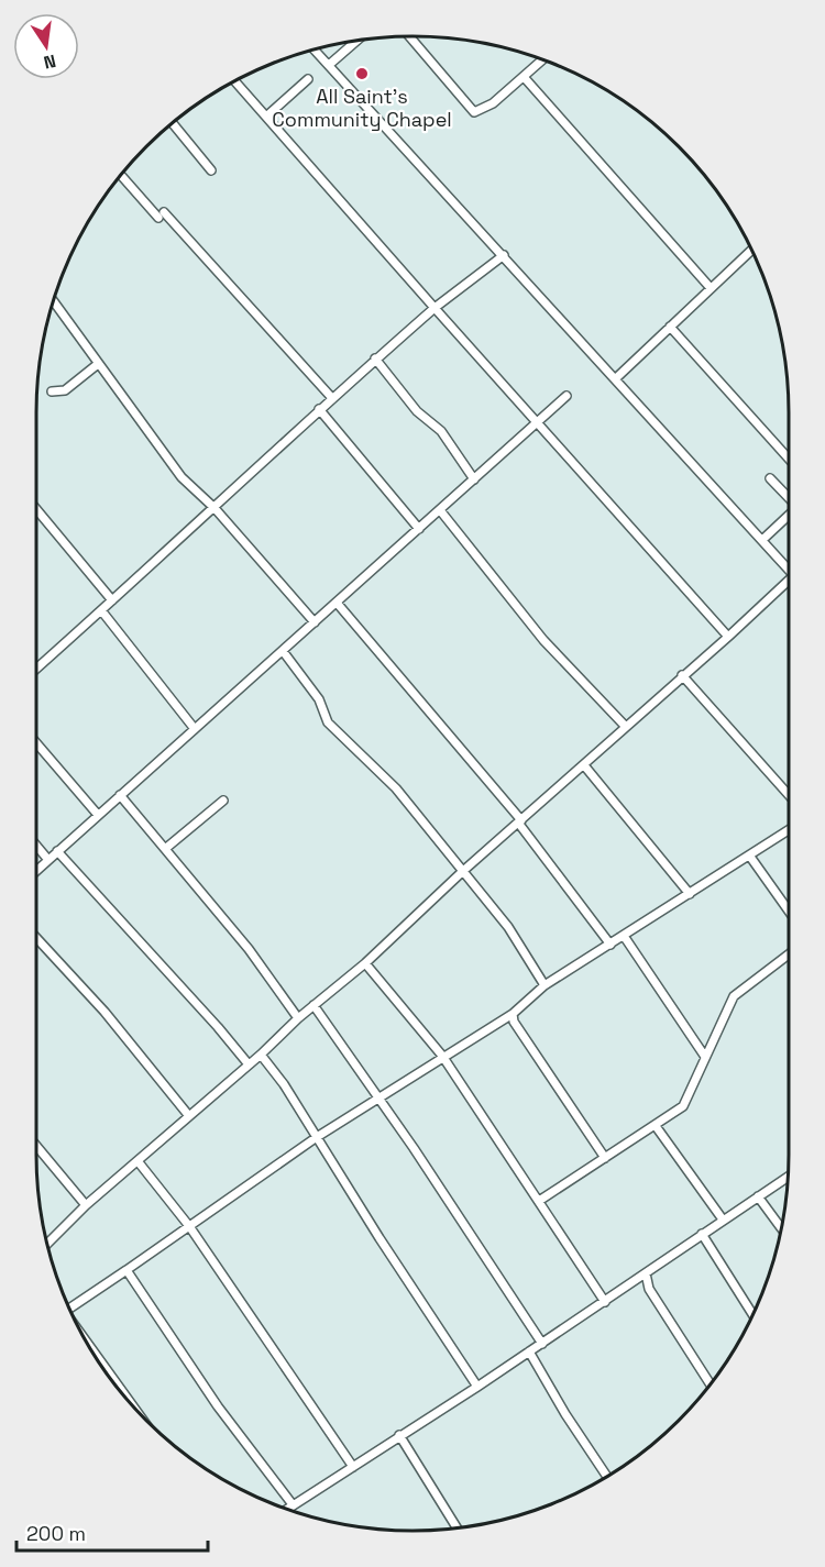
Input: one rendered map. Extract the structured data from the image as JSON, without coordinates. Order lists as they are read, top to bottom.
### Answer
{
  "places": ["All Saint's Community Chapel"],
  "scale_bar": "200 m",
  "north": "bottom"
}
